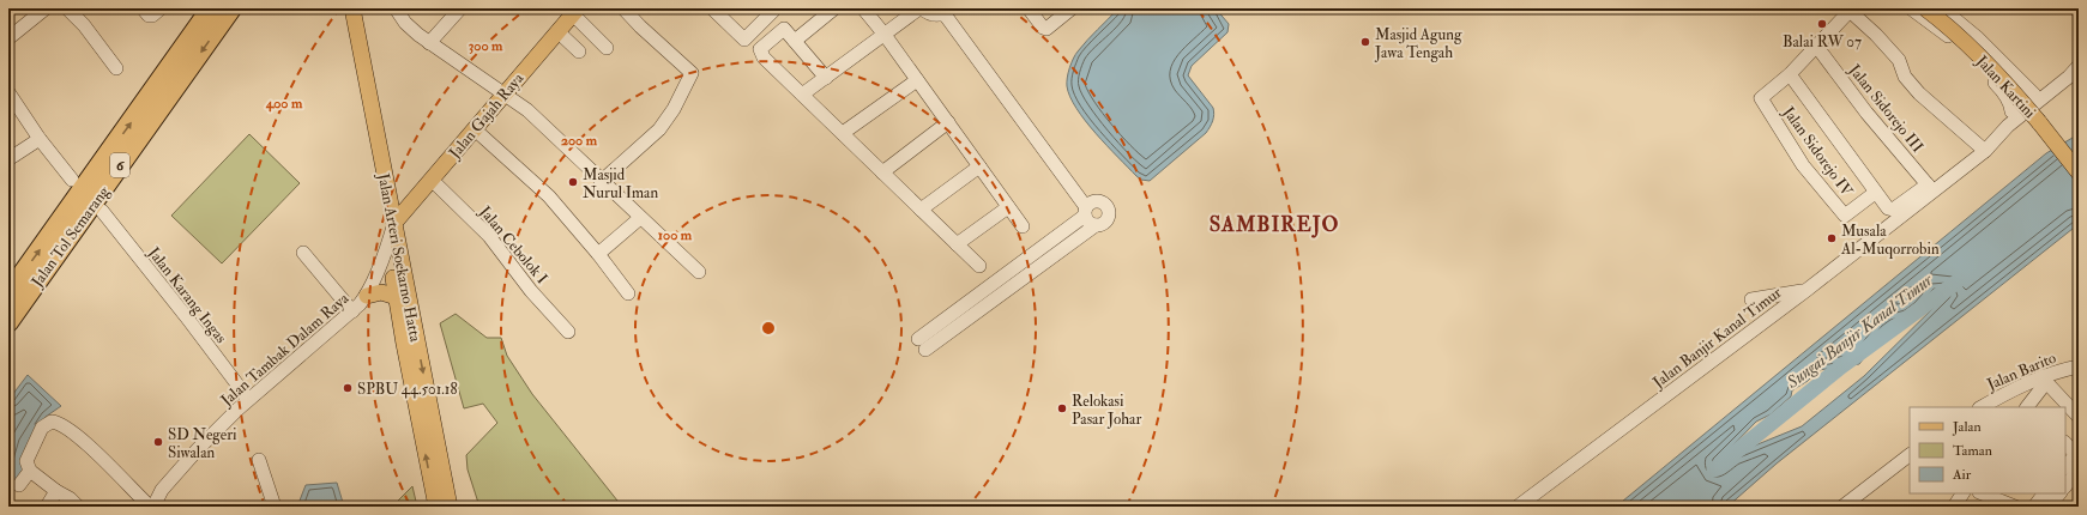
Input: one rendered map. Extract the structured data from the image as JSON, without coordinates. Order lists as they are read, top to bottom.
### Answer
{
  "streets": {
    "highway": ["6", "Jalan Tol Semarang"],
    "main road": ["Jalan Kartini", "Jalan Gajah Raya", "Jalan Arteri Soekarno Hatta"],
    "street": [
      "Jalan Sidorejo III",
      "Jalan Sidorejo IV",
      "Jalan Cebolok I",
      "Jalan Karang Ingas",
      "Jalan Banjir Kanal Timur",
      "Jalan Tambak Dalam Raya",
      "Jalan Barito"
    ]
  },
  "crossings": [
    ["Jalan Sidorejo III", "Jalan Sidorejo IV"],
    ["Jalan Sidorejo III", "Jalan Banjir Kanal Timur"],
    ["Jalan Gajah Raya", "Jalan Cebolok I"],
    ["Jalan Gajah Raya", "Jalan Arteri Soekarno Hatta"],
    ["Jalan Gajah Raya", "Jalan Tambak Dalam Raya"],
    ["Jalan Sidorejo IV", "Jalan Banjir Kanal Timur"],
    ["Jalan Arteri Soekarno Hatta", "Jalan Tambak Dalam Raya"],
    ["Jalan Karang Ingas", "Jalan Tambak Dalam Raya"]
  ],
  "districts": ["SAMBIREJO"],
  "water": ["Sungai Banjir Kanal Timur"],
  "places": [
    "Balai RW 07",
    "Masjid Agung Jawa Tengah",
    "Masjid Nurul Iman",
    "Musala Al-Muqorrobin",
    "SPBU 44.501.18",
    "Relokasi Pasar Johar",
    "SD Negeri Siwalan"
  ],
  "legend": ["Jalan", "Taman", "Air"],
  "rings": [
    "300 m",
    "400 m",
    "200 m",
    "100 m"
  ]
}
